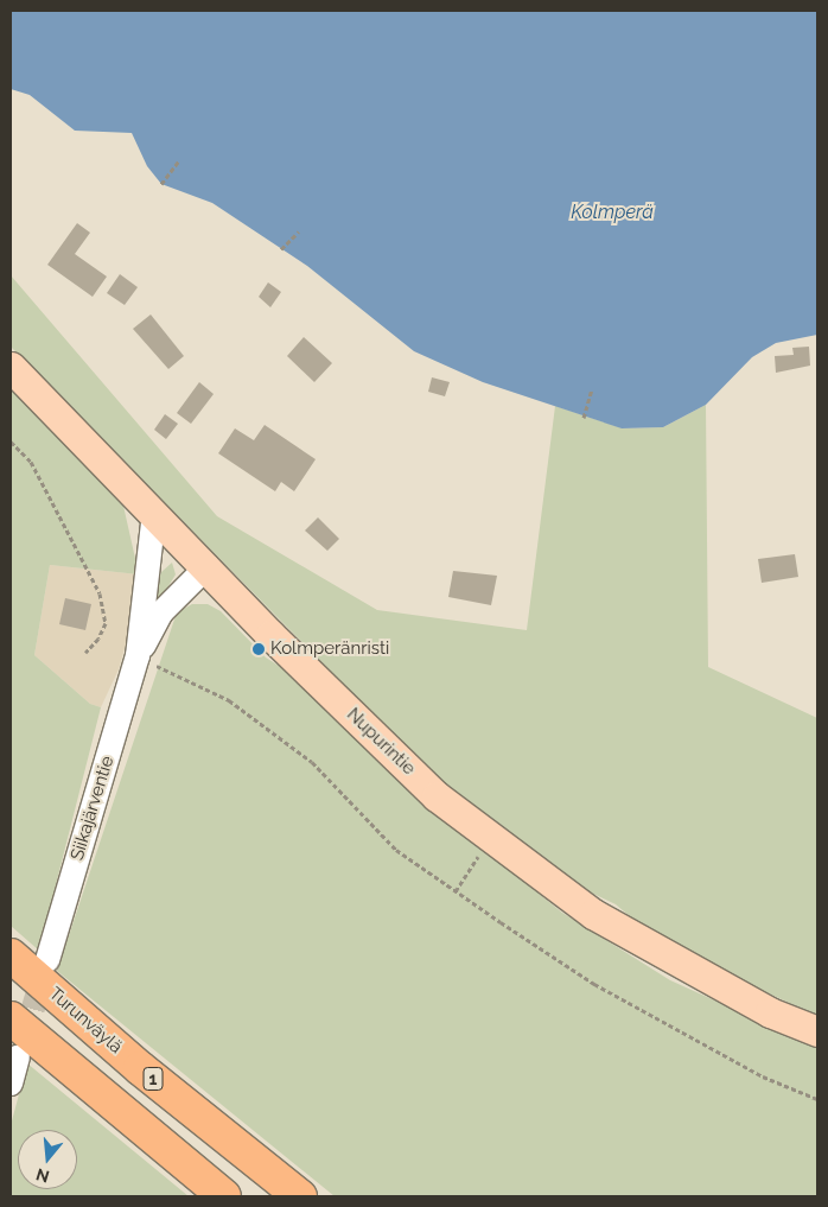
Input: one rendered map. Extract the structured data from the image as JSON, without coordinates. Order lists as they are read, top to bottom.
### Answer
{
  "streets": {
    "highway": ["Turunväylä", "1"],
    "main road": ["Nupurintie"],
    "street": ["Siikajärventie"]
  },
  "water": ["Kolmperä"],
  "places": ["Kolmperänristi"],
  "north": "bottom"
}
